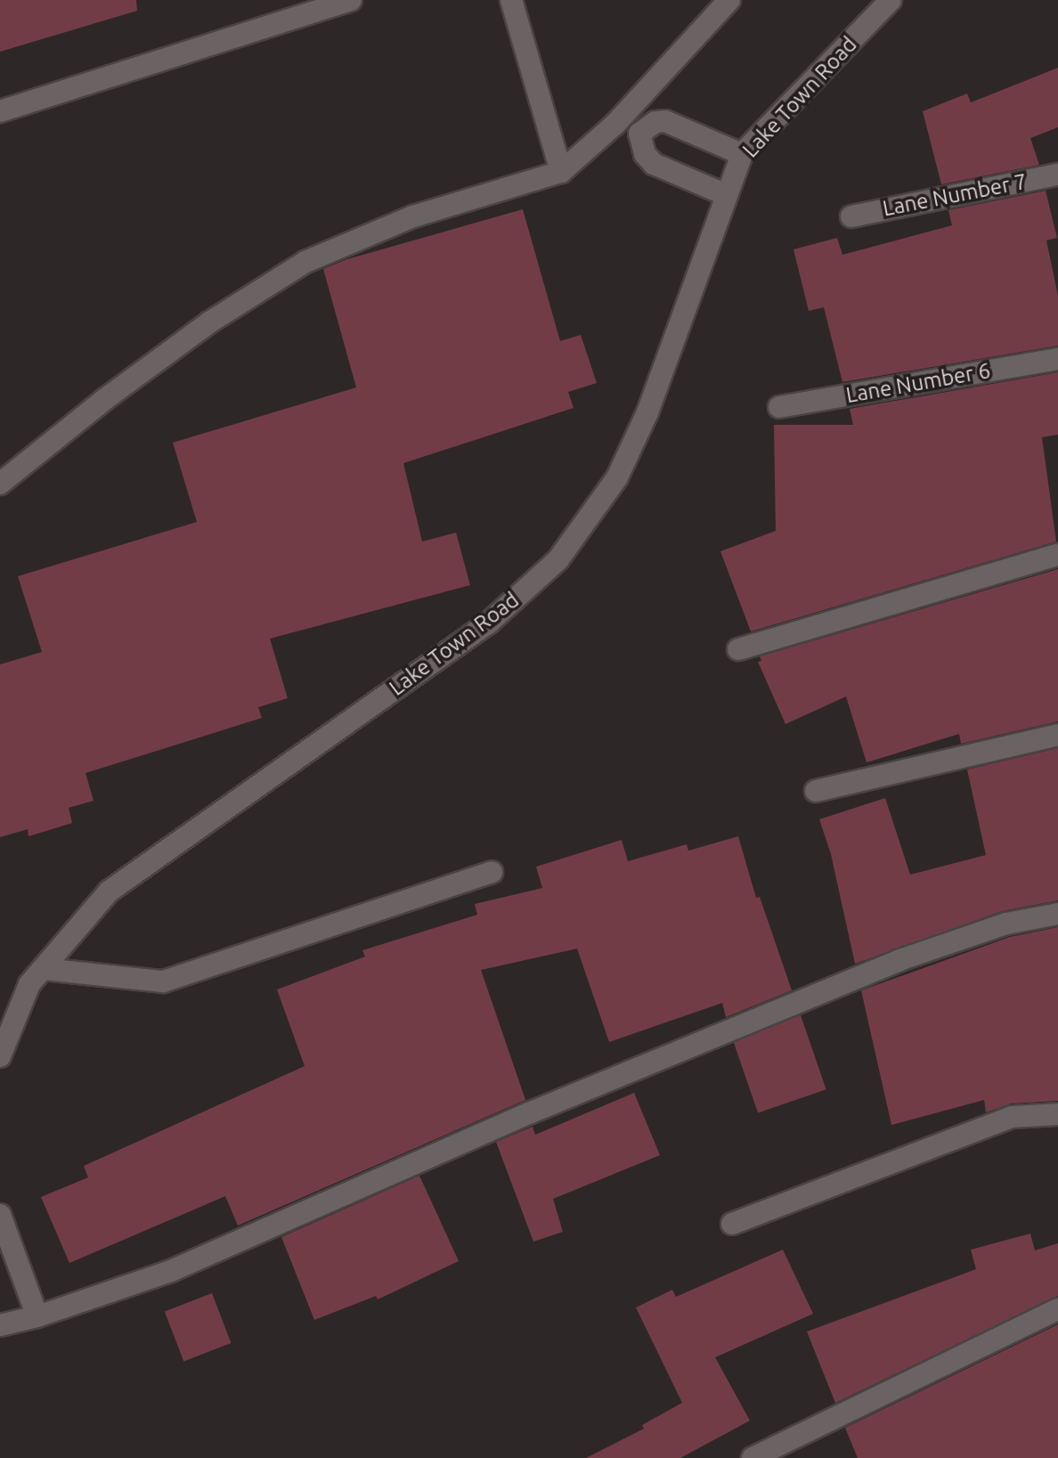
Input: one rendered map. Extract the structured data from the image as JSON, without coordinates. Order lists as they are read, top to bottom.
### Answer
{
  "streets": {
    "street": ["Lake Town Road", "Lane Number 7", "Lane Number 6"]
  }
}
